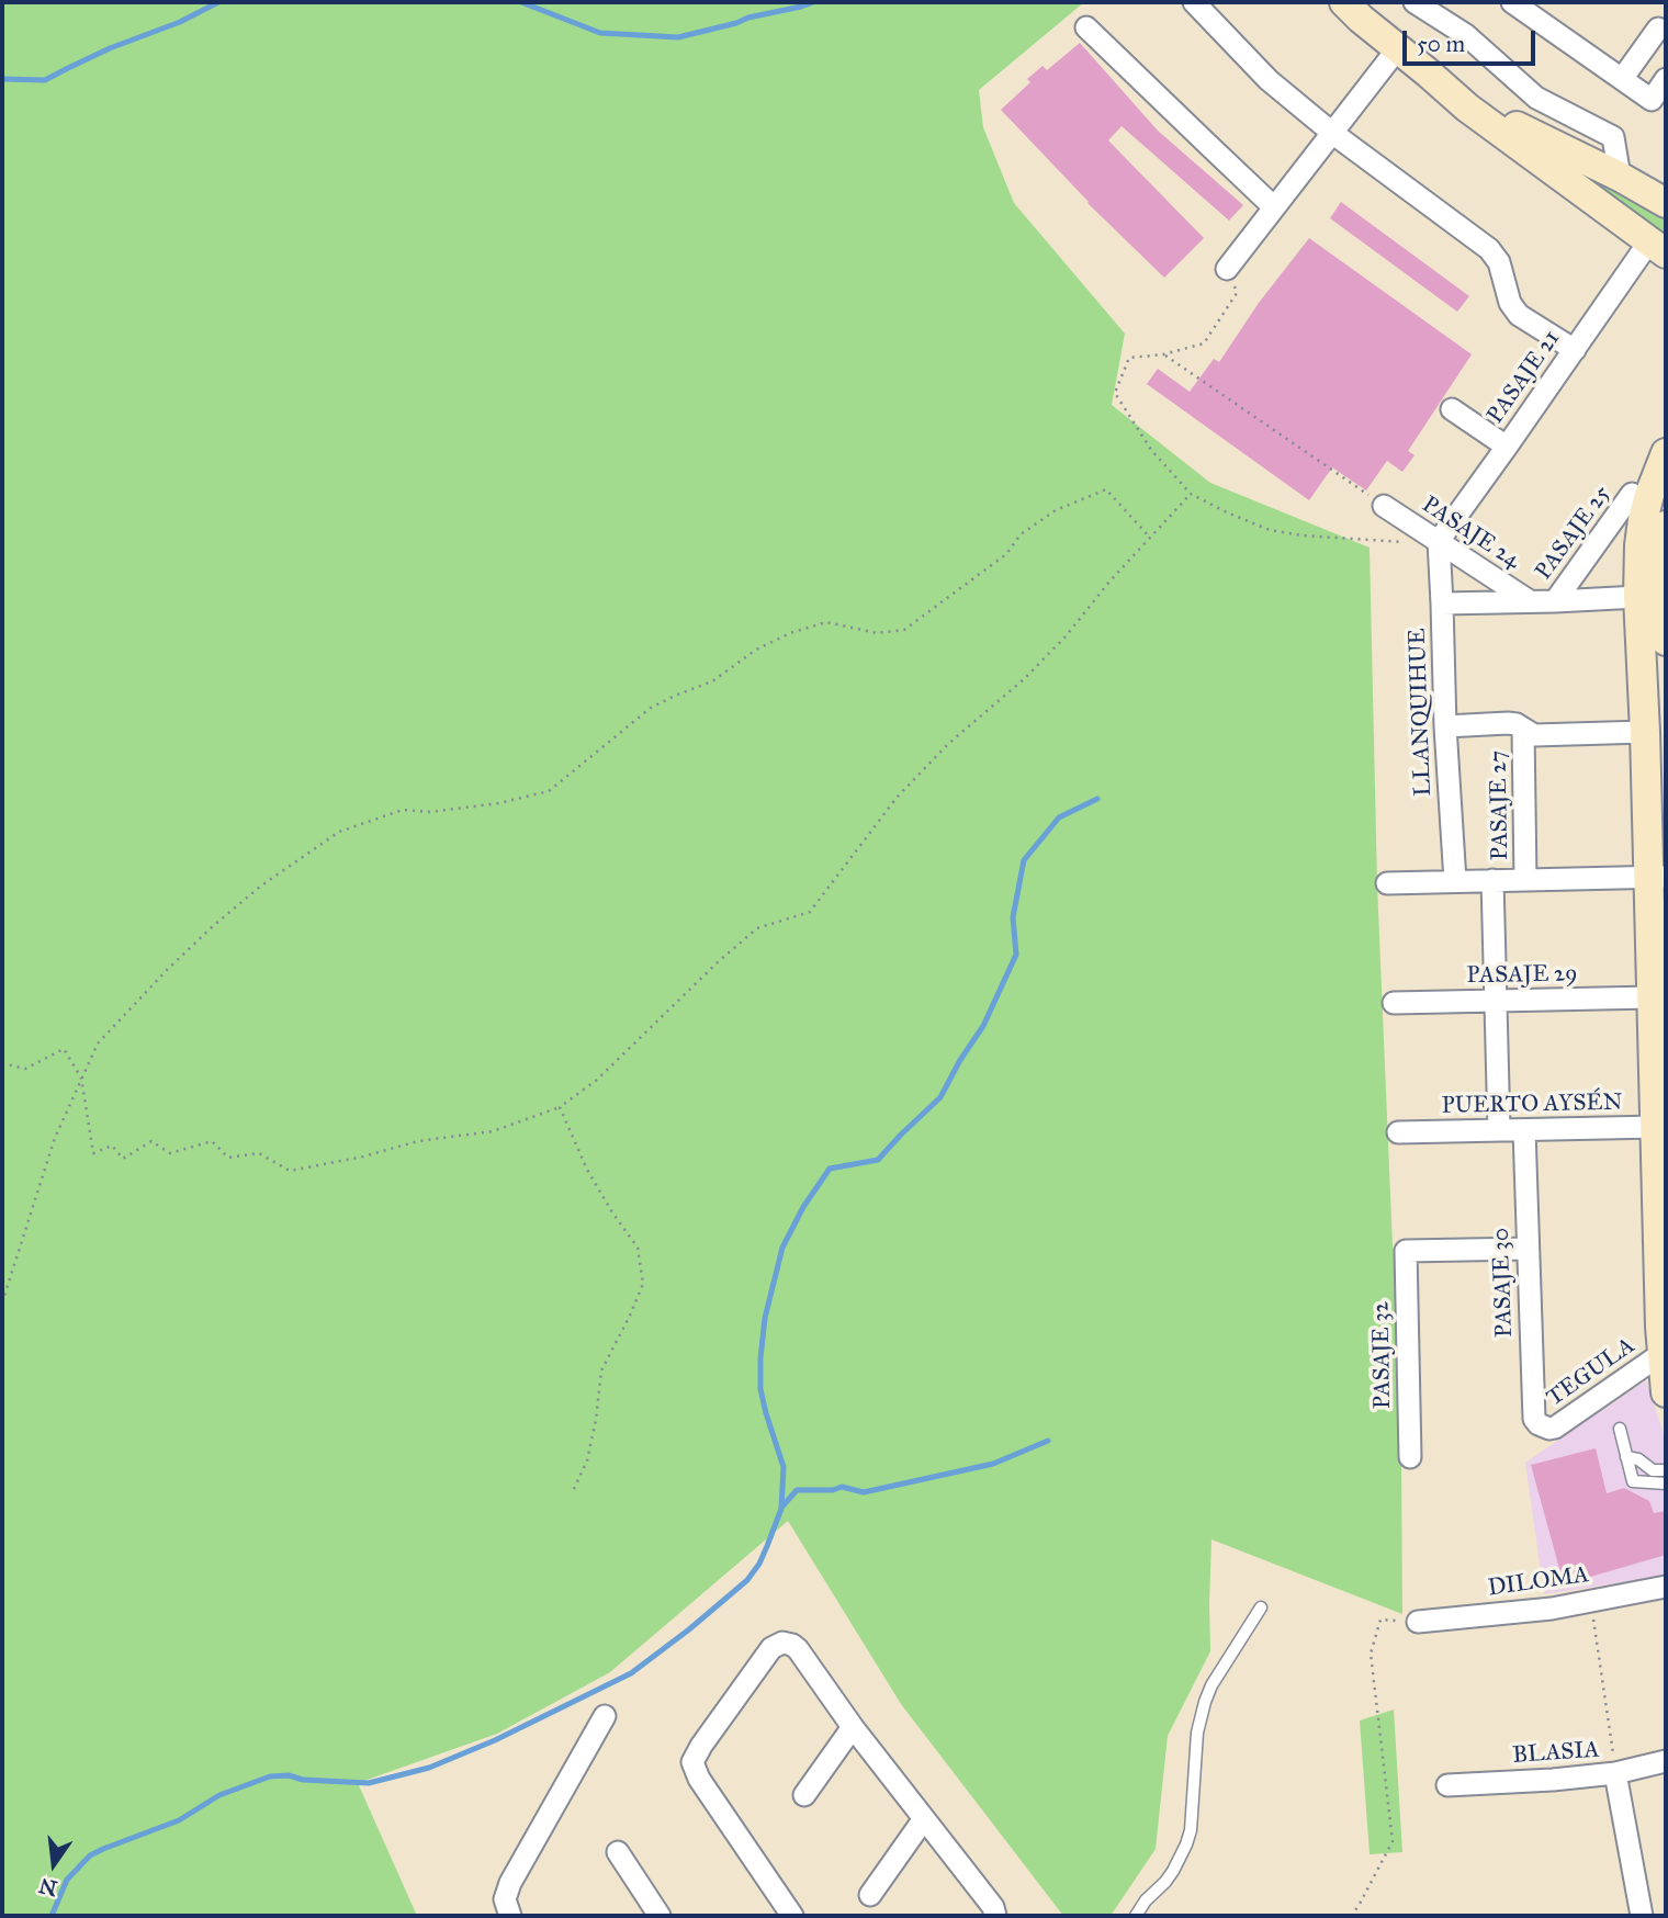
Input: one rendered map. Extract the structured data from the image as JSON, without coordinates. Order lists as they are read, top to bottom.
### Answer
{
  "streets": {
    "street": [
      "PASAJE 21",
      "PASAJE 24",
      "PASAJE 25",
      "LLANQUIHUE",
      "PASAJE 27",
      "PASAJE 29",
      "PUERTO AYSÉN",
      "PASAJE 30",
      "PASAJE 32",
      "TEGULA",
      "DILOMA",
      "BLASIA"
    ]
  },
  "crossings": [
    ["PASAJE 21", "PASAJE 24"],
    ["PASAJE 21", "LLANQUIHUE"],
    ["PASAJE 24", "PASAJE 25"],
    ["PASAJE 24", "LLANQUIHUE"],
    ["PASAJE 25", "LLANQUIHUE"],
    ["PUERTO AYSÉN", "PASAJE 30"],
    ["PASAJE 30", "PASAJE 32"],
    ["PASAJE 30", "TEGULA"]
  ],
  "scale_bar": "50 m",
  "north": "bottom"
}
